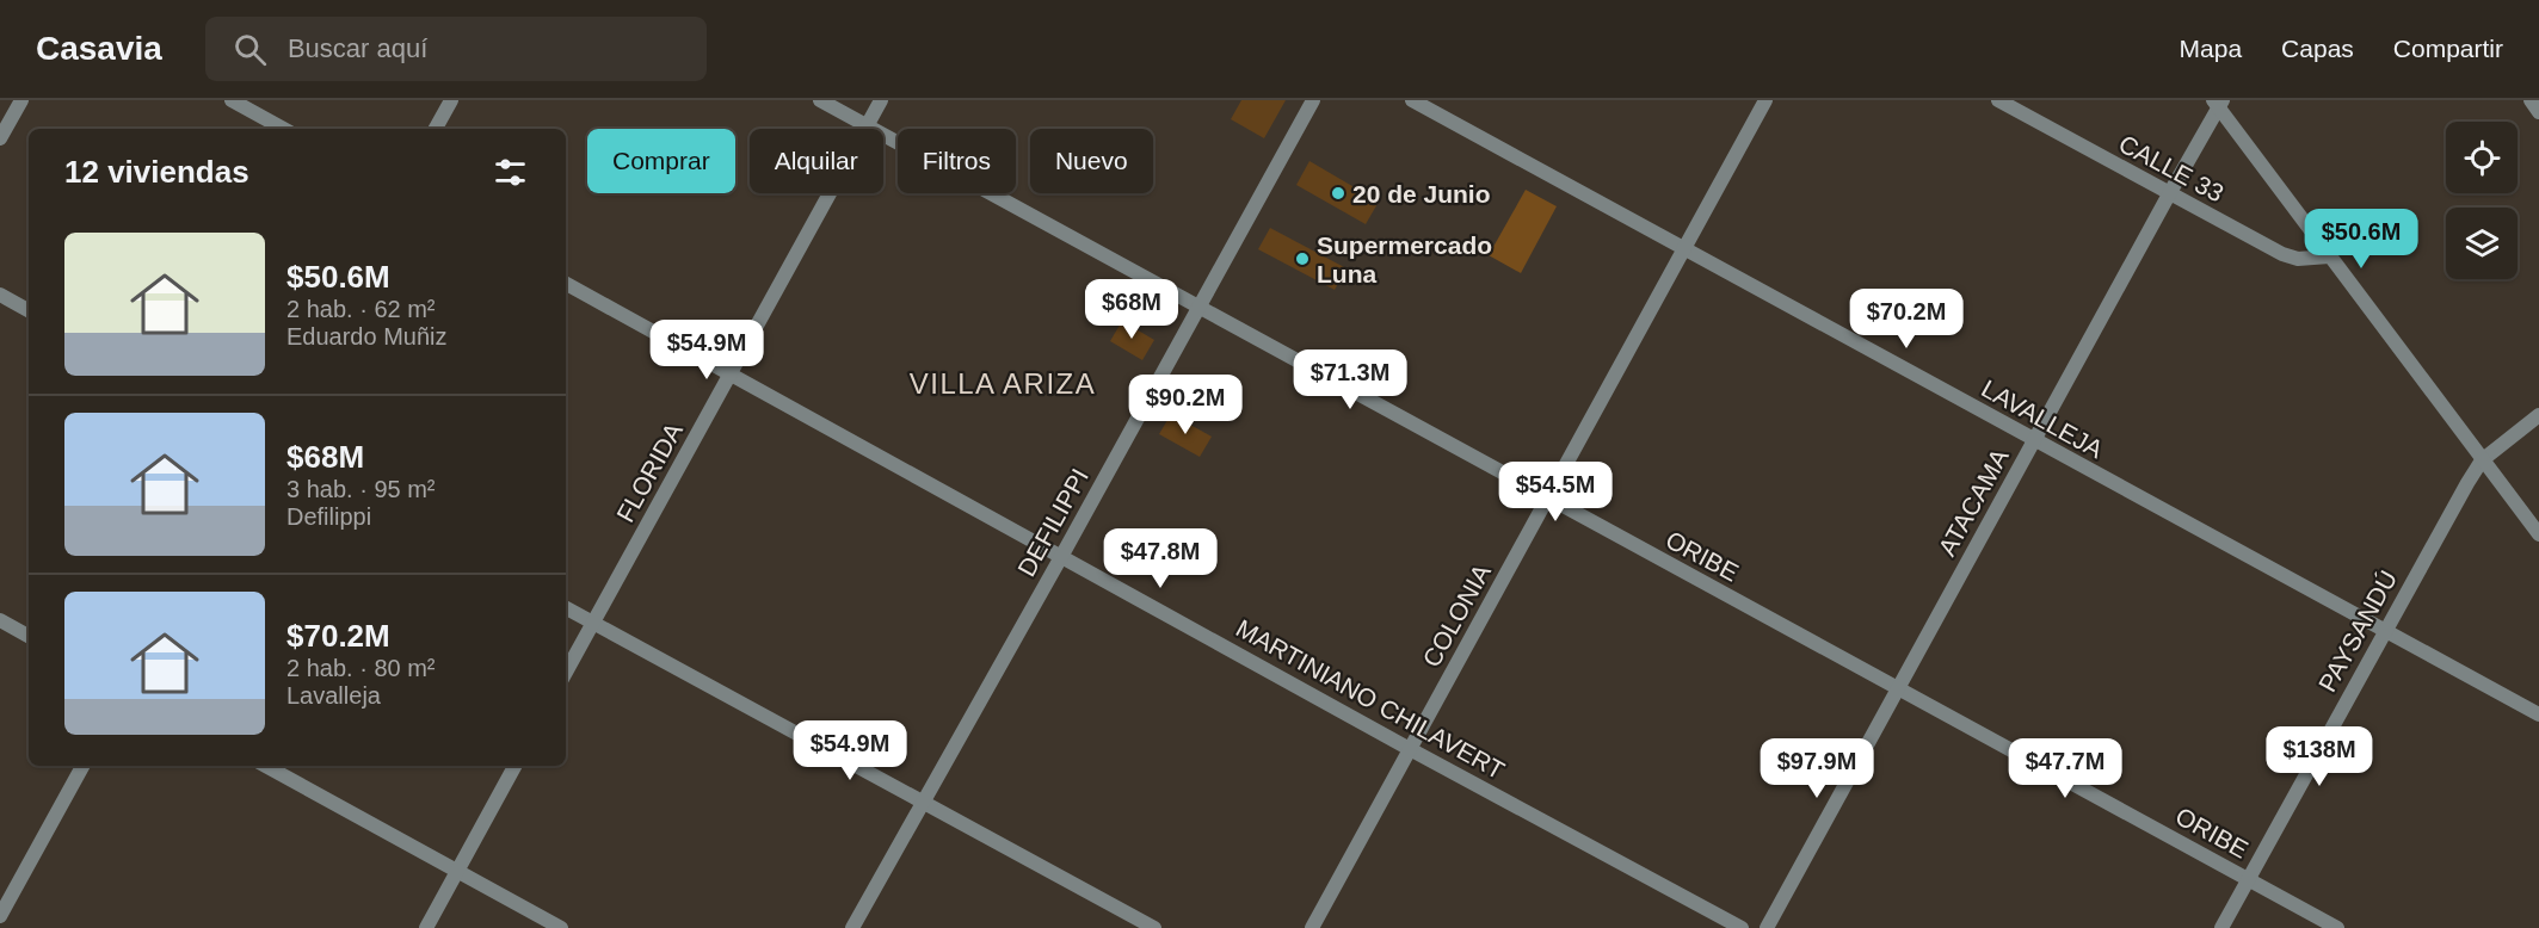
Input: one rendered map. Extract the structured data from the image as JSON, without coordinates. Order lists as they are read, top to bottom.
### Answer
{
  "streets": {
    "street": [
      "CALLE 33",
      "LAVALLEJA",
      "FLORIDA",
      "ATACAMA",
      "DEFILIPPI",
      "ORIBE",
      "COLONIA",
      "PAYSANDÚ",
      "MARTINIANO CHILAVERT"
    ]
  },
  "crossings": [
    ["CALLE 33", "ATACAMA"],
    ["LAVALLEJA", "ATACAMA"],
    ["LAVALLEJA", "COLONIA"],
    ["LAVALLEJA", "PAYSANDÚ"],
    ["FLORIDA", "ORIBE"],
    ["FLORIDA", "MARTINIANO CHILAVERT"],
    ["ATACAMA", "ORIBE"],
    ["DEFILIPPI", "ORIBE"],
    ["DEFILIPPI", "MARTINIANO CHILAVERT"],
    ["ORIBE", "COLONIA"],
    ["ORIBE", "PAYSANDÚ"],
    ["COLONIA", "MARTINIANO CHILAVERT"]
  ],
  "districts": ["VILLA ARIZA"],
  "places": ["20 de Junio", "Supermercado Luna"],
  "page": {
    "header": "Casavia",
    "search": "Buscar aquí",
    "nav": ["Mapa", "Capas", "Compartir"],
    "chip": [
      "Comprar",
      "Alquilar",
      "Filtros",
      "Nuevo"
    ],
    "heading": "12 viviendas",
    "price": [
      "$50.6M",
      "$68M",
      "$70.2M",
      "$54.9M",
      "$71.3M",
      "$90.2M",
      "$54.5M",
      "$47.8M",
      "$54.9M",
      "$138M",
      "$97.9M",
      "$47.7M"
    ],
    "list": [
      {
        "name": "$50.6M",
        "note": "2 hab. · 62 m² · Eduardo Muñiz"
      },
      {
        "name": "$68M",
        "note": "3 hab. · 95 m² · Defilippi"
      },
      {
        "name": "$70.2M",
        "note": "2 hab. · 80 m² · Lavalleja"
      }
    ]
  }
}
